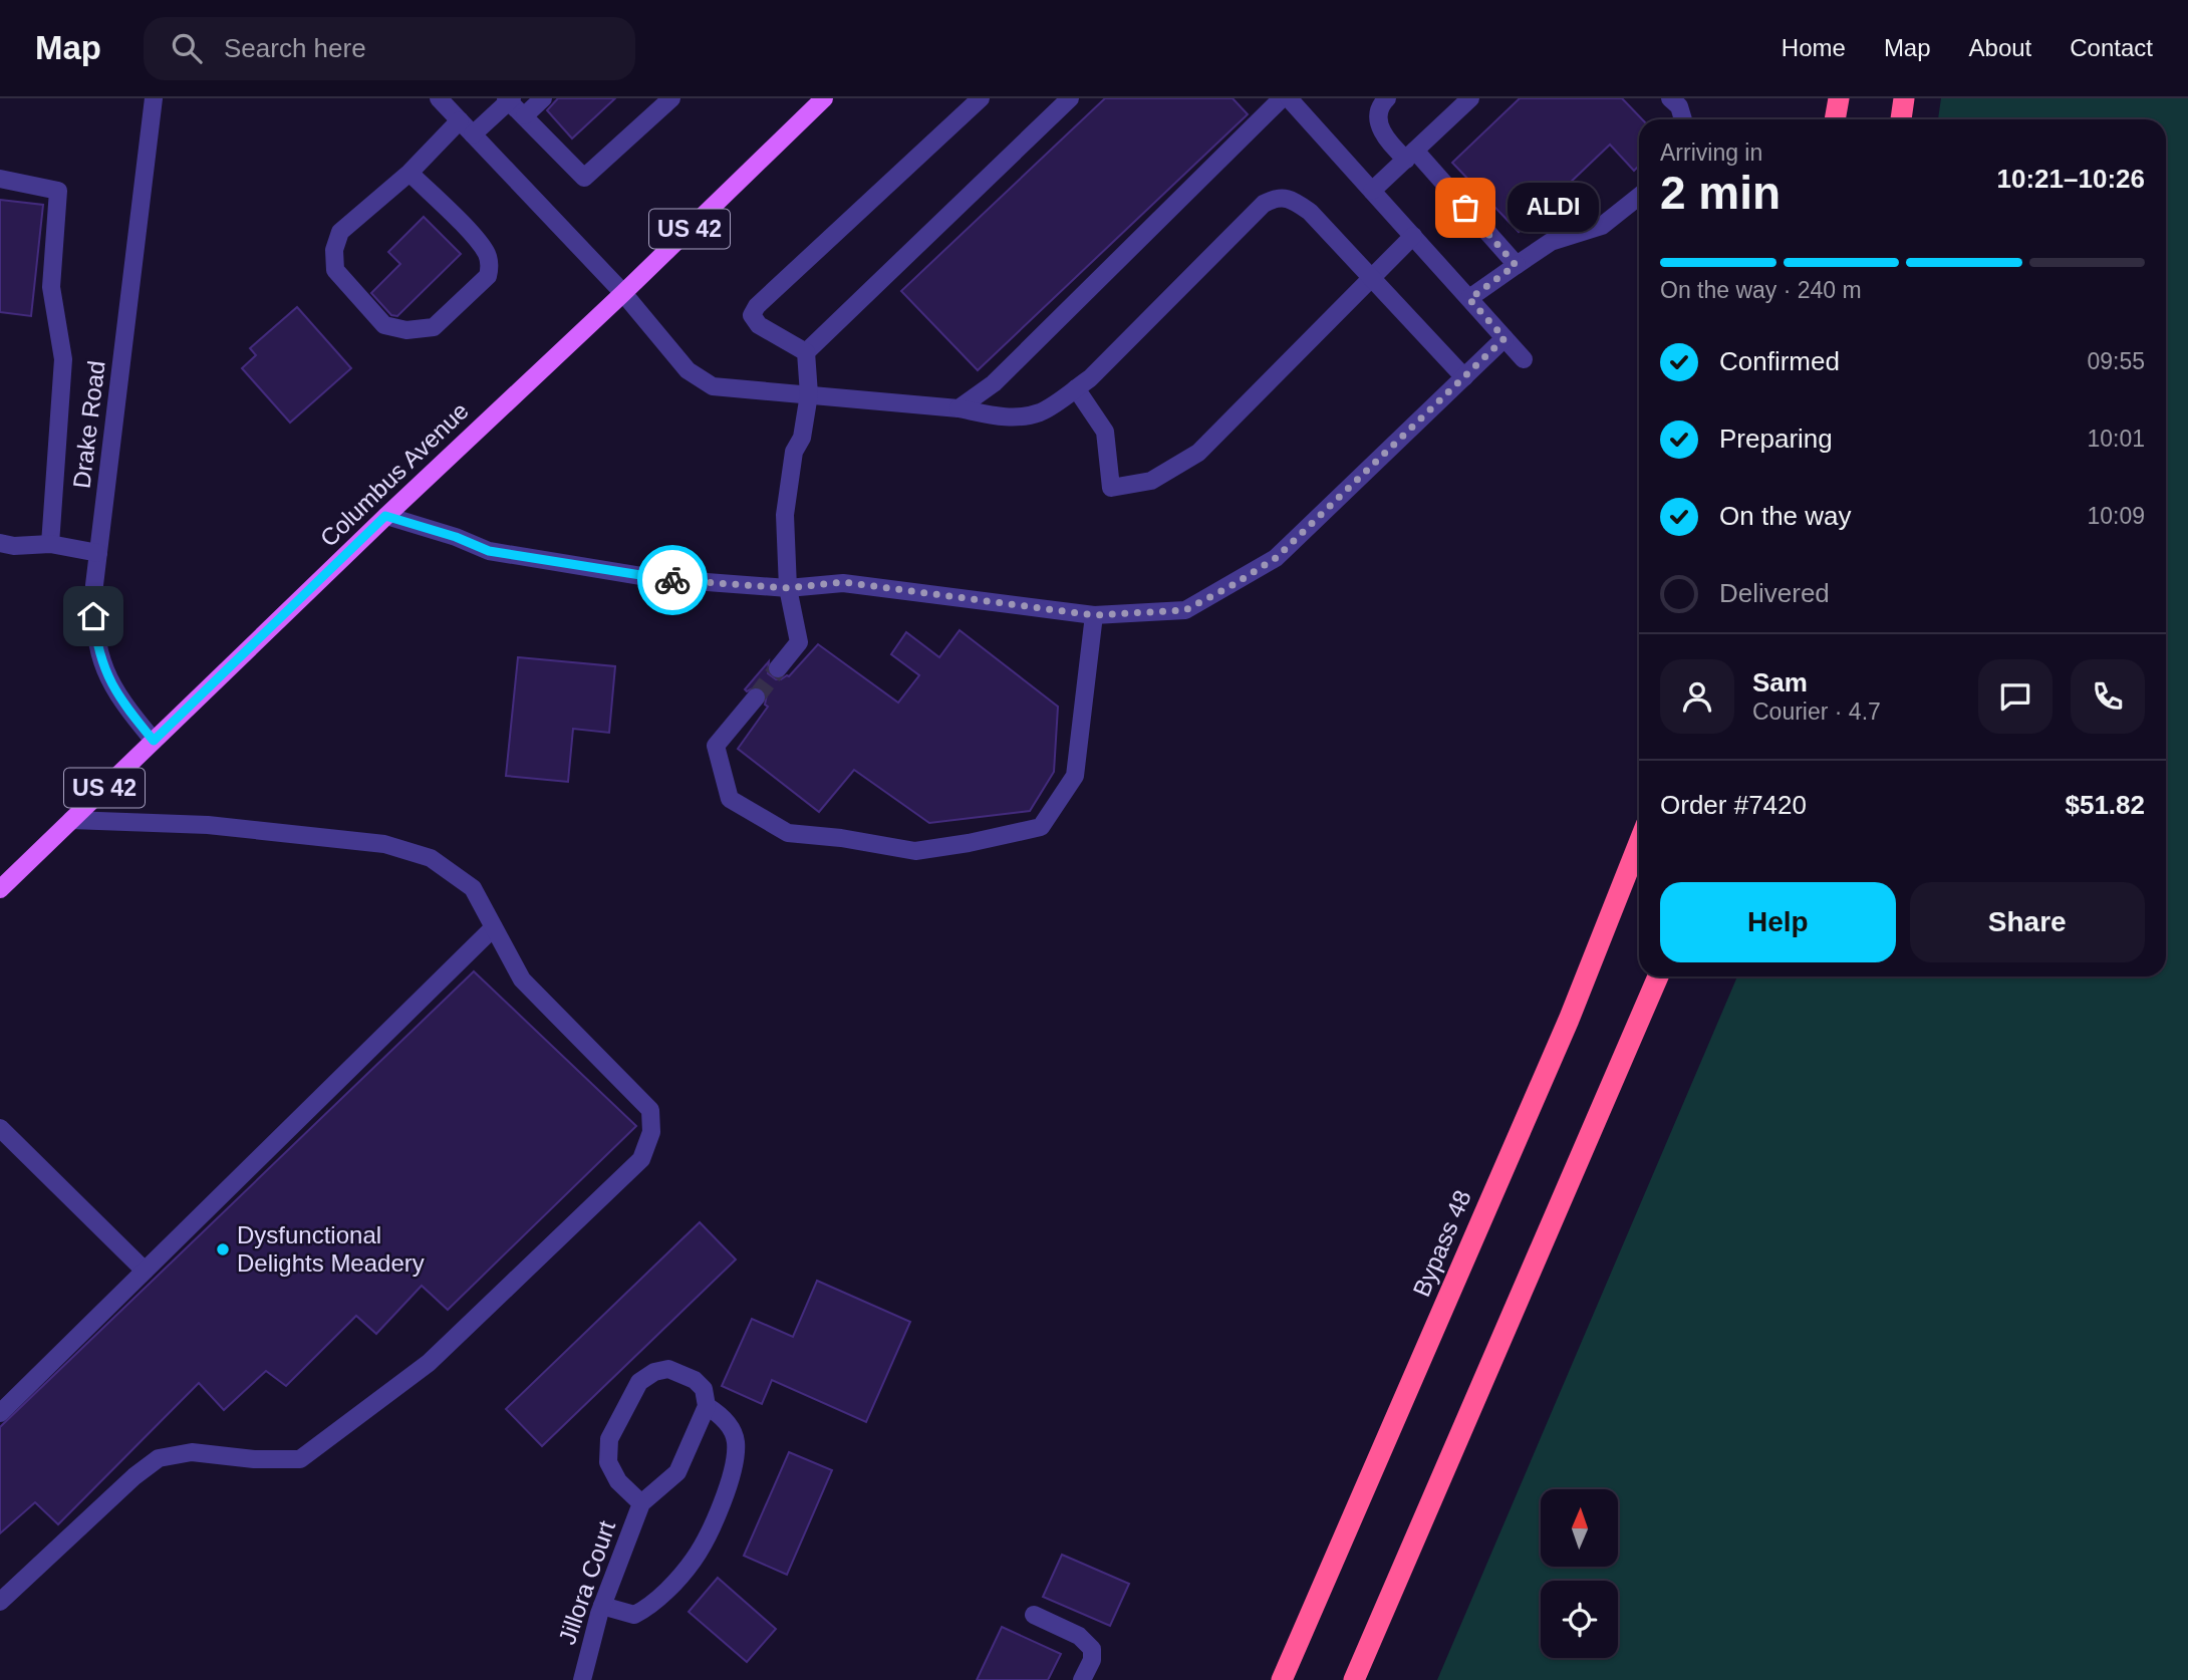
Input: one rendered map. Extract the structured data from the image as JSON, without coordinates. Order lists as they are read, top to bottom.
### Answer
{
  "streets": {
    "highway": ["Bypass 48"],
    "main road": ["US 42", "Columbus Avenue"],
    "street": ["Drake Road", "Jillora Court"]
  },
  "crossings": [
    ["Drake Road", "Columbus Avenue"]
  ],
  "places": ["ALDI", "Dysfunctional Delights Meadery"],
  "north": "top",
  "page": {
    "header": "Map",
    "search": "Search here",
    "nav": [
      "Home",
      "Map",
      "About",
      "Contact"
    ],
    "heading": ["2 min", "Arriving in", "10:21–10:26"],
    "panel": [
      "Sam",
      "Courier · 4.7",
      "Order #7420",
      "$51.82"
    ],
    "bubble": "ALDI",
    "bar": "On the way · 240 m",
    "list": [
      ["Confirmed", "09:55"],
      ["Preparing", "10:01"],
      ["On the way", "10:09"],
      "Delivered"
    ],
    "buttons": ["Help", "Share"]
  }
}
